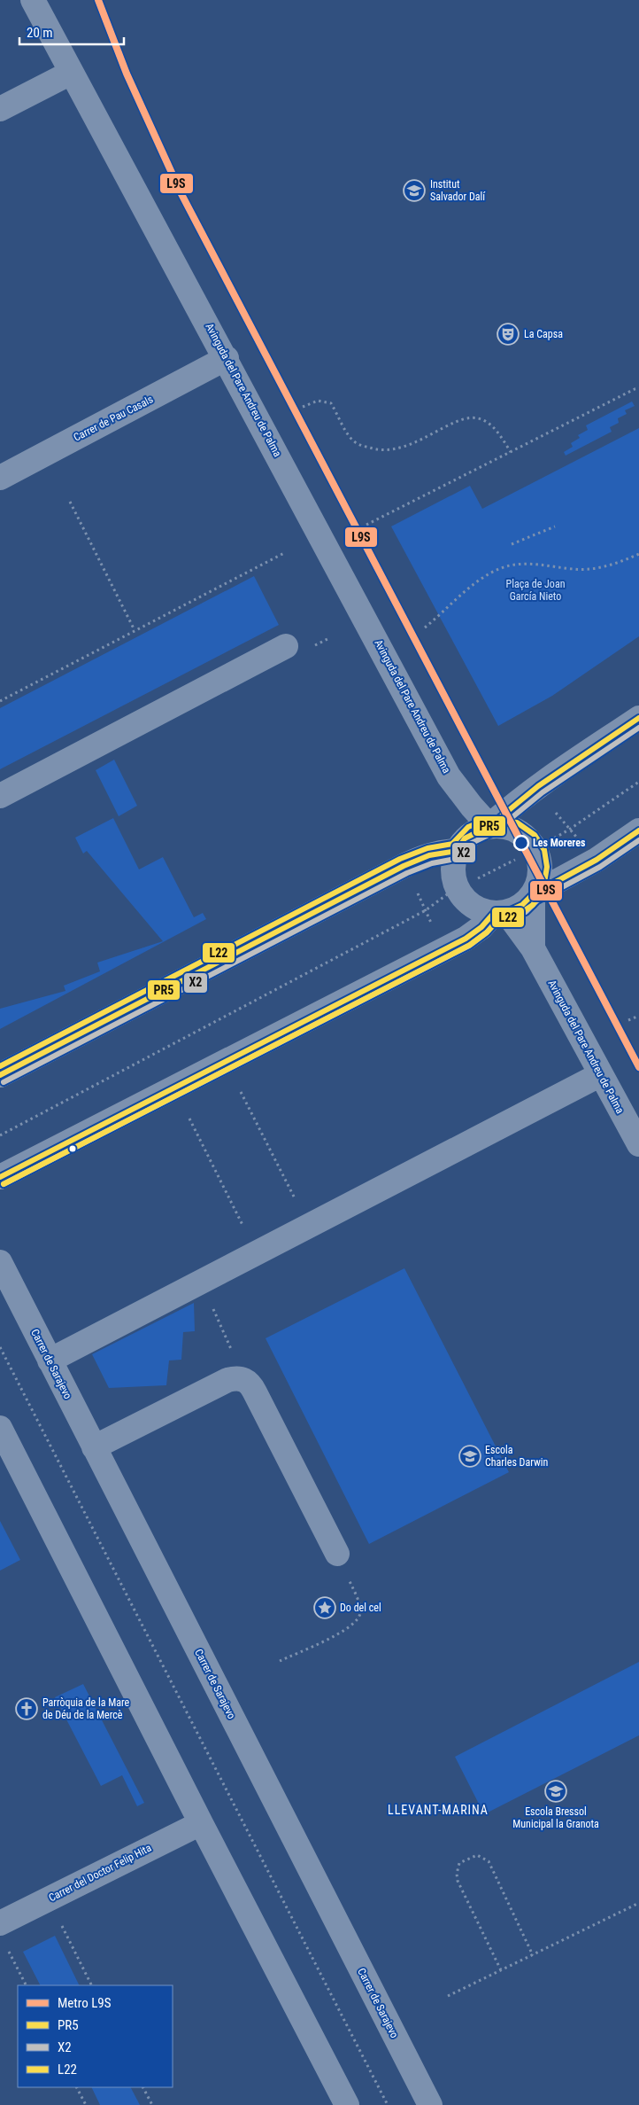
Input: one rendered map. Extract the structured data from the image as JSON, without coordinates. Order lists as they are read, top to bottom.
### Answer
{
  "streets": {
    "street": [
      "Avinguda del Pare Andreu de Palma",
      "Carrer de Pau Casals",
      "Carrer de Sarajevo",
      "Carrer del Doctor Felip Hita"
    ]
  },
  "crossings": [
    ["Avinguda del Pare Andreu de Palma", "Carrer de Pau Casals"]
  ],
  "districts": ["LLEVANT-MARINA"],
  "parks": ["Plaça de Joan García Nieto"],
  "places": {
    "school or university": ["Institut Salvador Dalí", "Escola Charles Darwin", "Escola Bressol Municipal la Granota"],
    "theatre": ["La Capsa"],
    "other": ["Les Moreres"],
    "place": ["Do del cel"],
    "church": ["Parròquia de la Mare de Déu de la Mercè"]
  },
  "lines": [
    "metro line L9S",
    "transit line PR5",
    "transit line X2",
    "transit line L22"
  ],
  "legend": [
    "Metro L9S",
    "PR5",
    "X2",
    "L22"
  ],
  "scale_bar": "20 m"
}
